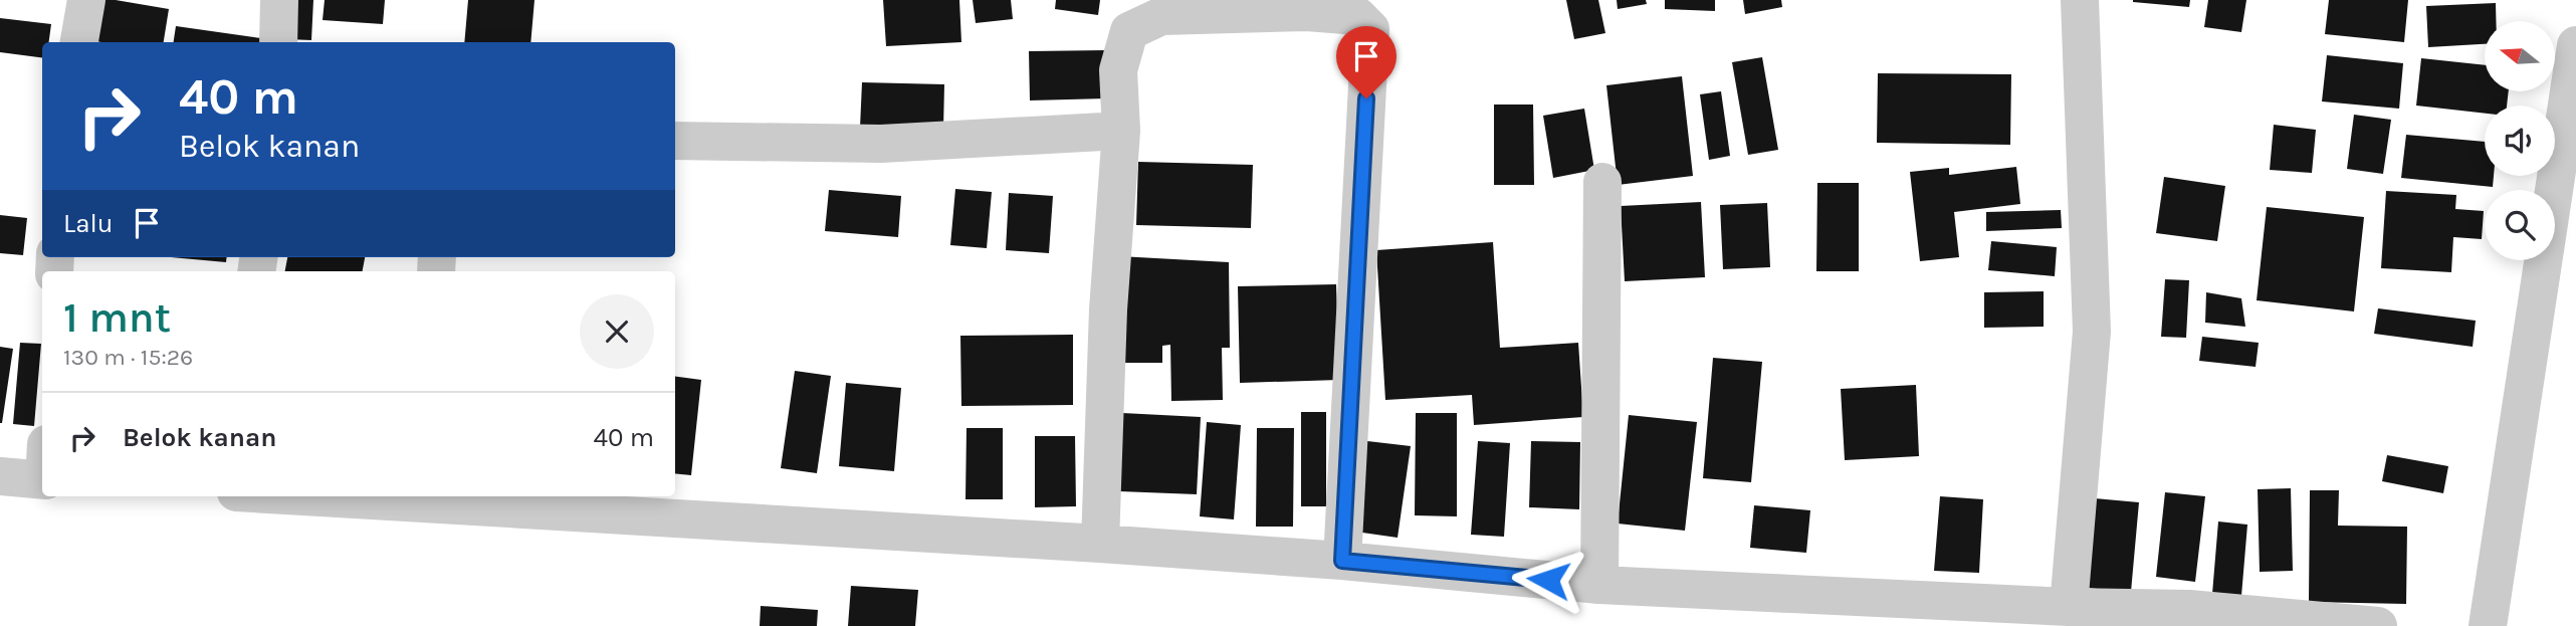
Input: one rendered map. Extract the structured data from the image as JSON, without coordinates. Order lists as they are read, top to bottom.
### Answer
{
  "north": "left",
  "page": {
    "turn": ["40 m", "Belok kanan"],
    "then": "Lalu",
    "heading": ["1 mnt", "130 m · 15:26"],
    "list": [
      {
        "name": "Belok kanan",
        "value": "40 m"
      }
    ]
  }
}
